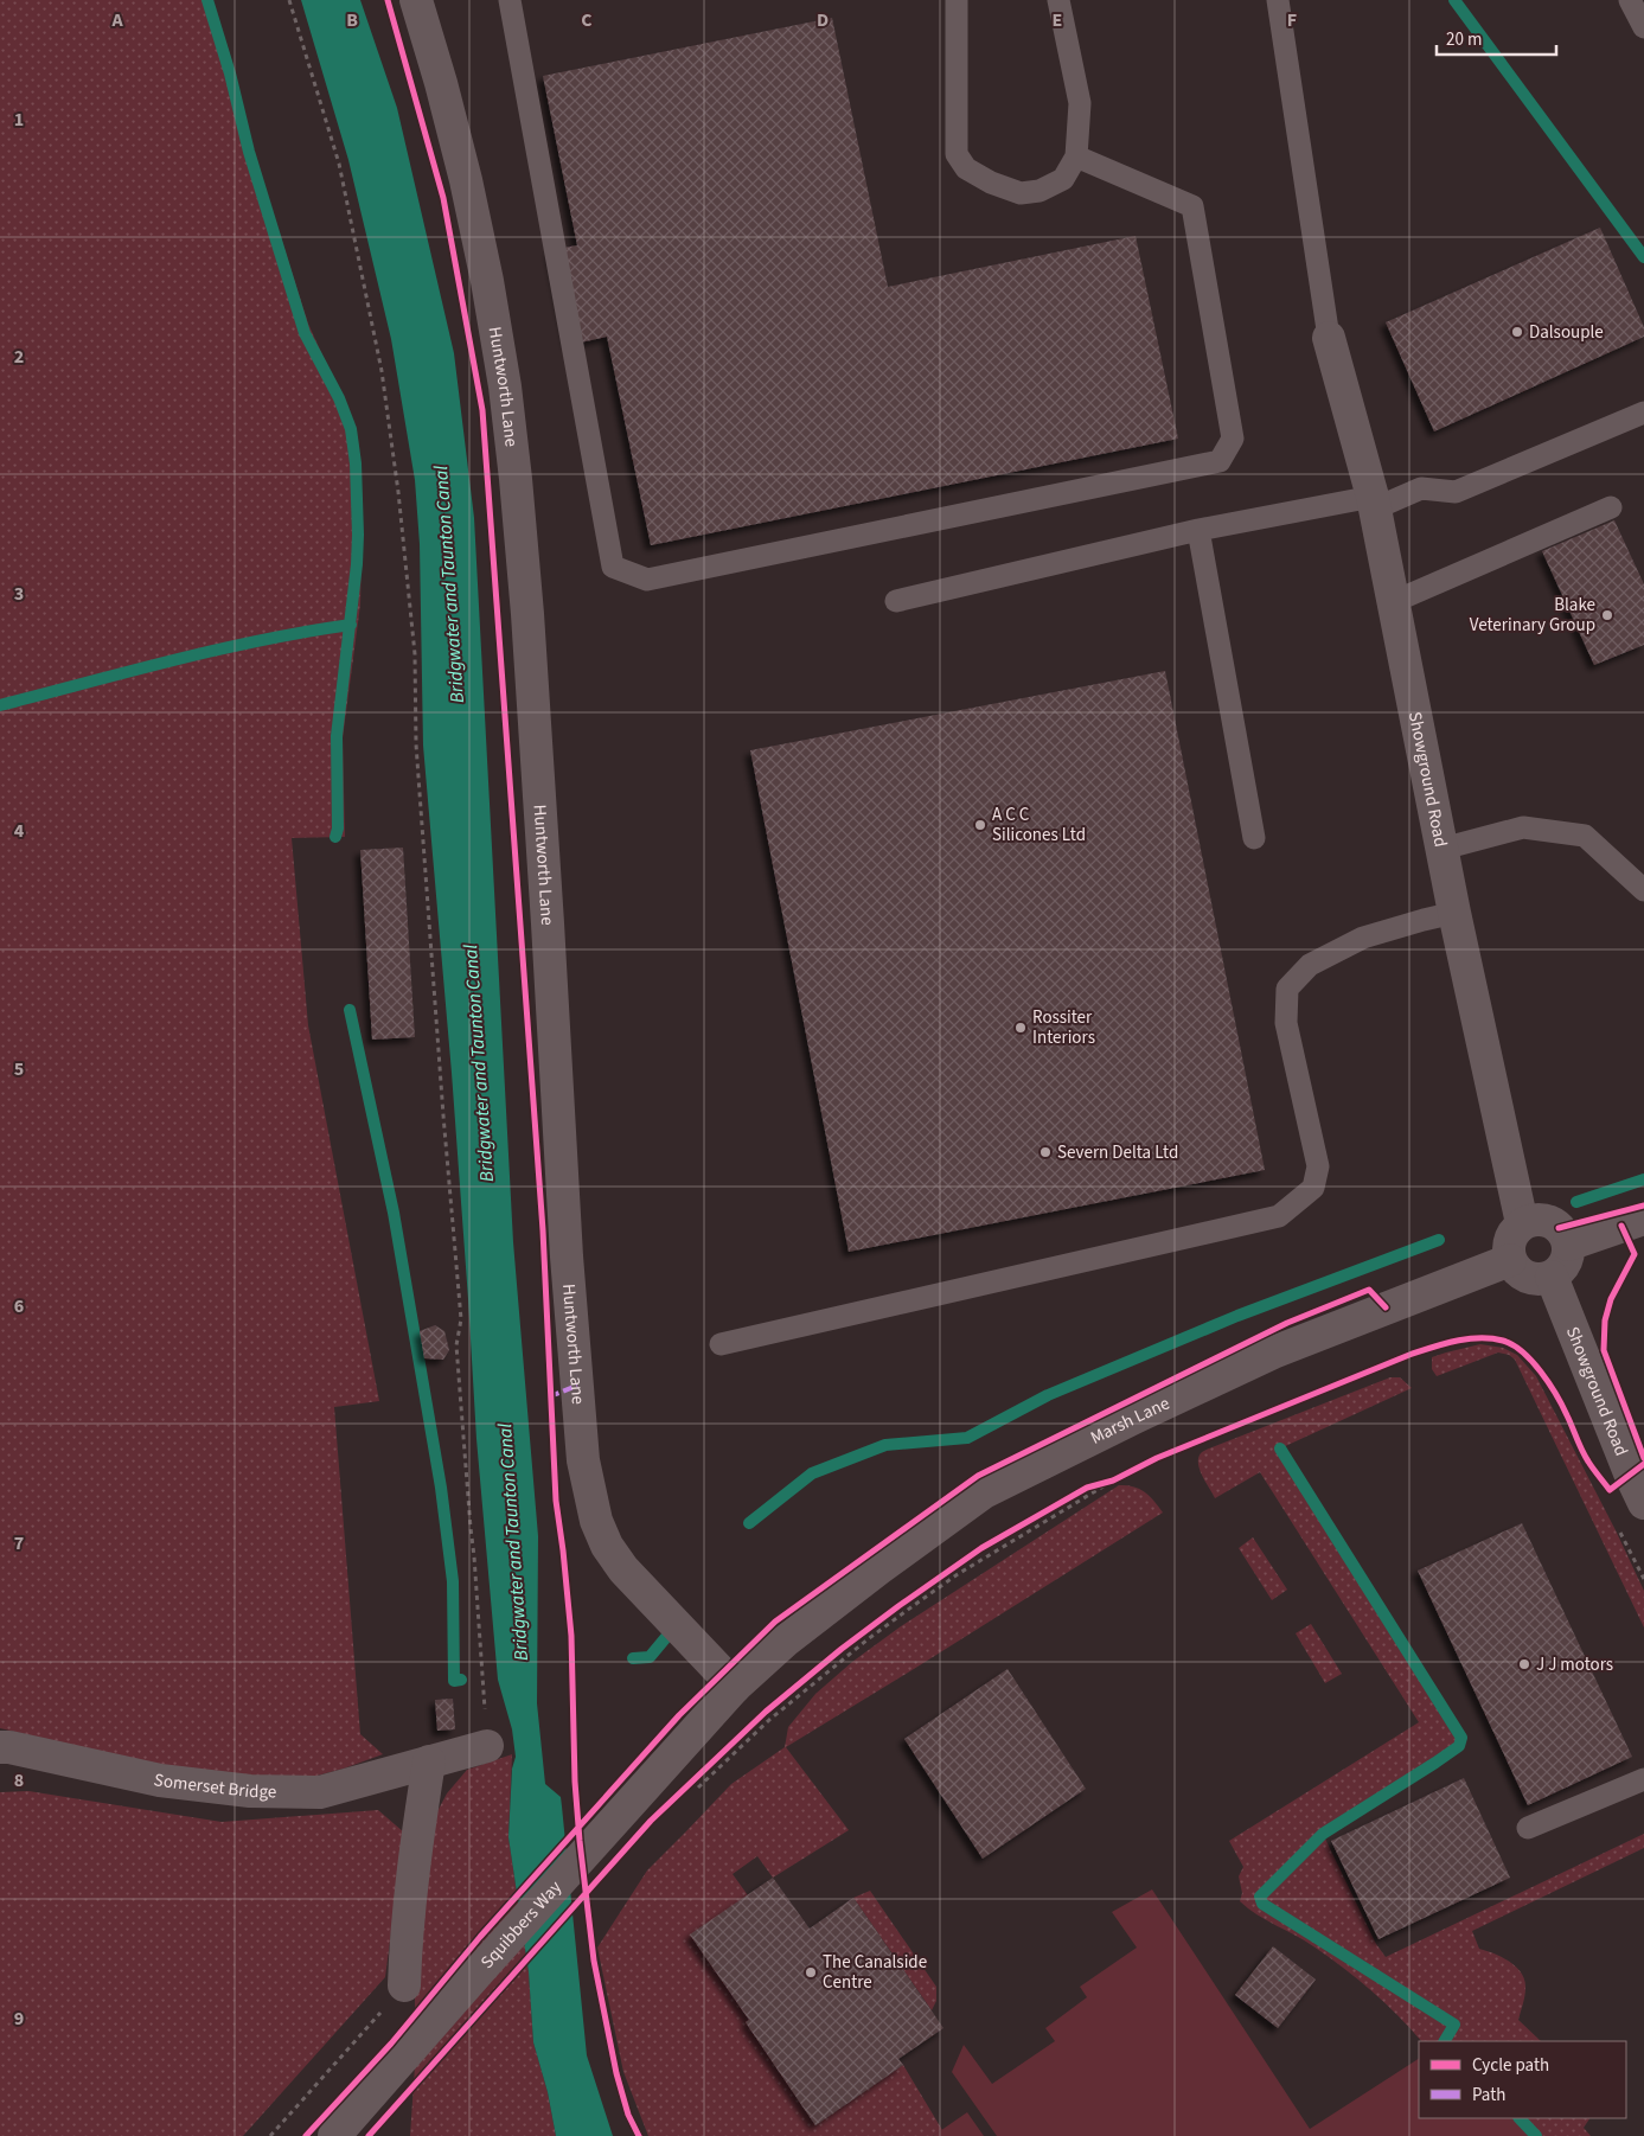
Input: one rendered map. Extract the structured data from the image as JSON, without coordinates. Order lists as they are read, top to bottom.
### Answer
{
  "streets": {
    "street": [
      "Huntworth Lane",
      "Showground Road",
      "Marsh Lane",
      "Somerset Bridge",
      "Squibbers Way"
    ]
  },
  "crossings": [
    ["Huntworth Lane", "Squibbers Way"],
    ["Showground Road", "Marsh Lane"],
    ["Marsh Lane", "Squibbers Way"]
  ],
  "water": ["Bridgwater and Taunton Canal"],
  "places": [
    "Dalsouple",
    "Blake Veterinary Group",
    "A C C Silicones Ltd",
    "Rossiter Interiors",
    "Severn Delta Ltd",
    "J J motors",
    "The Canalside Centre"
  ],
  "legend": ["Cycle path", "Path"],
  "scale_bar": "20 m",
  "grid": {
    "columns": [
      "A",
      "B",
      "C",
      "D",
      "E",
      "F"
    ],
    "rows": [
      "1",
      "2",
      "3",
      "4",
      "5",
      "6",
      "7",
      "8",
      "9"
    ]
  }
}
